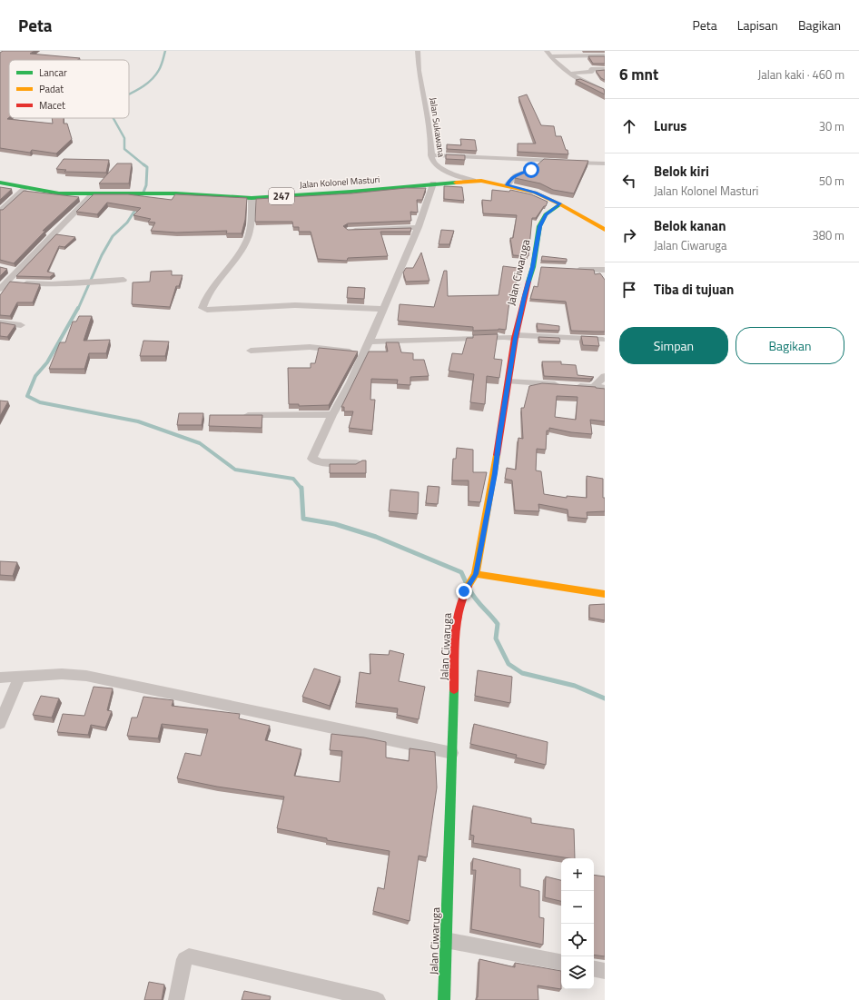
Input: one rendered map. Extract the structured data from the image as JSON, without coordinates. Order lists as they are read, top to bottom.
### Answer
{
  "streets": {
    "street": [
      "Jalan Sukawana",
      "Jalan Kolonel Masturi",
      "247",
      "Jalan Ciwaruga"
    ]
  },
  "crossings": [
    ["Jalan Sukawana", "Jalan Kolonel Masturi"],
    ["Jalan Kolonel Masturi", "Jalan Ciwaruga"]
  ],
  "legend": ["Lancar", "Padat", "Macet"],
  "page": {
    "header": "Peta",
    "nav": ["Peta", "Lapisan", "Bagikan"],
    "heading": ["6 mnt", "Jalan kaki · 460 m"],
    "list": [
      ["Lurus", "30 m"],
      ["Belok kiri", "Jalan Kolonel Masturi", "50 m"],
      ["Belok kanan", "Jalan Ciwaruga", "380 m"],
      "Tiba di tujuan"
    ],
    "buttons": ["Simpan", "Bagikan"],
    "map_buttons": ["+", "−"]
  }
}
